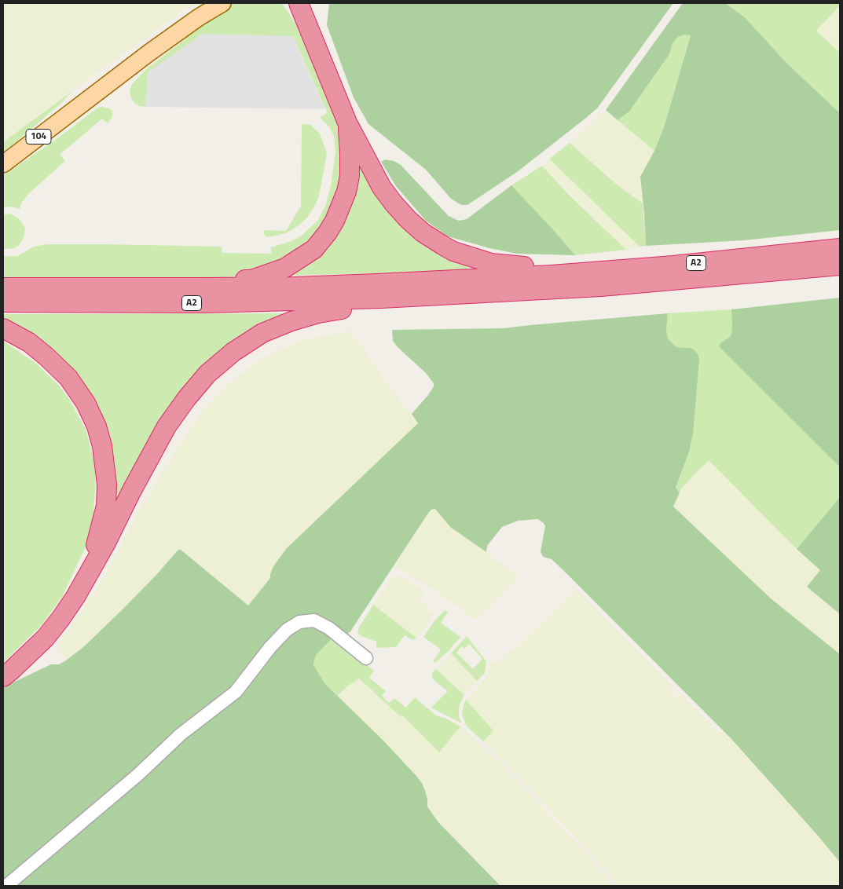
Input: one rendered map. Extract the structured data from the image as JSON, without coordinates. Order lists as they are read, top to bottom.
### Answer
{
  "streets": {
    "highway": ["A2"],
    "main road": ["104"]
  }
}
